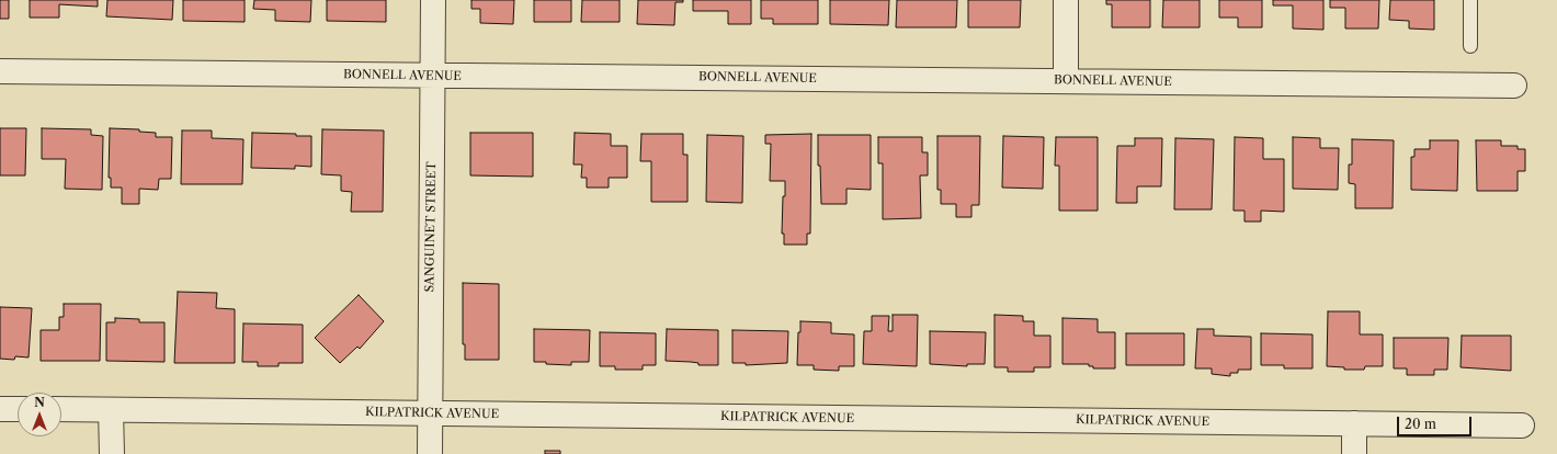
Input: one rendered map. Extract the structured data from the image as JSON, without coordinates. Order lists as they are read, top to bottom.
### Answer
{
  "streets": {
    "street": ["BONNELL AVENUE", "SANGUINET STREET", "KILPATRICK AVENUE"]
  },
  "crossings": [
    ["BONNELL AVENUE", "SANGUINET STREET"],
    ["SANGUINET STREET", "KILPATRICK AVENUE"]
  ],
  "scale_bar": "20 m",
  "north": "top"
}
